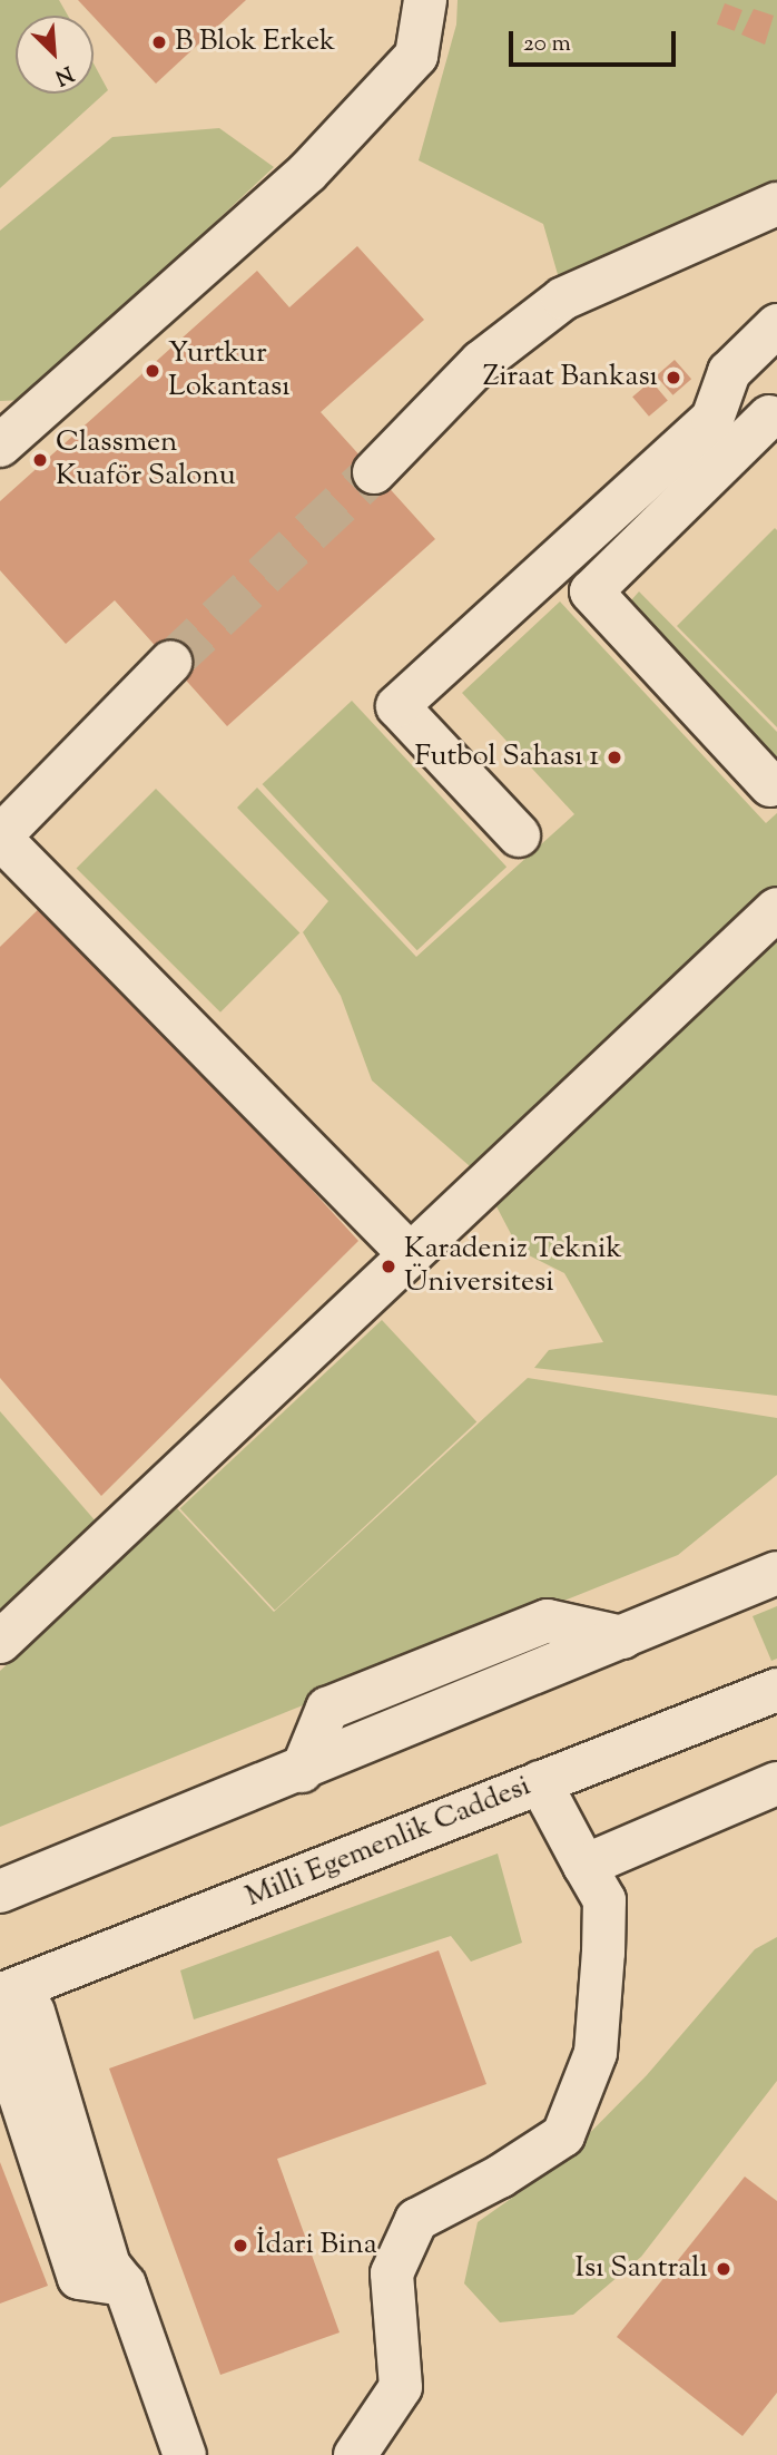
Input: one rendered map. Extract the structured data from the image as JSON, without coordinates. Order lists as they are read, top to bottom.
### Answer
{
  "streets": {
    "street": ["Milli Egemenlik Caddesi"]
  },
  "places": [
    "B Blok Erkek",
    "Yurtkur Lokantası",
    "Ziraat Bankası",
    "Classmen Kuaför Salonu",
    "Futbol Sahası 1",
    "Karadeniz Teknik Üniversitesi",
    "İdari Bina",
    "Isı Santralı"
  ],
  "scale_bar": "20 m",
  "north": "bottom right"
}
